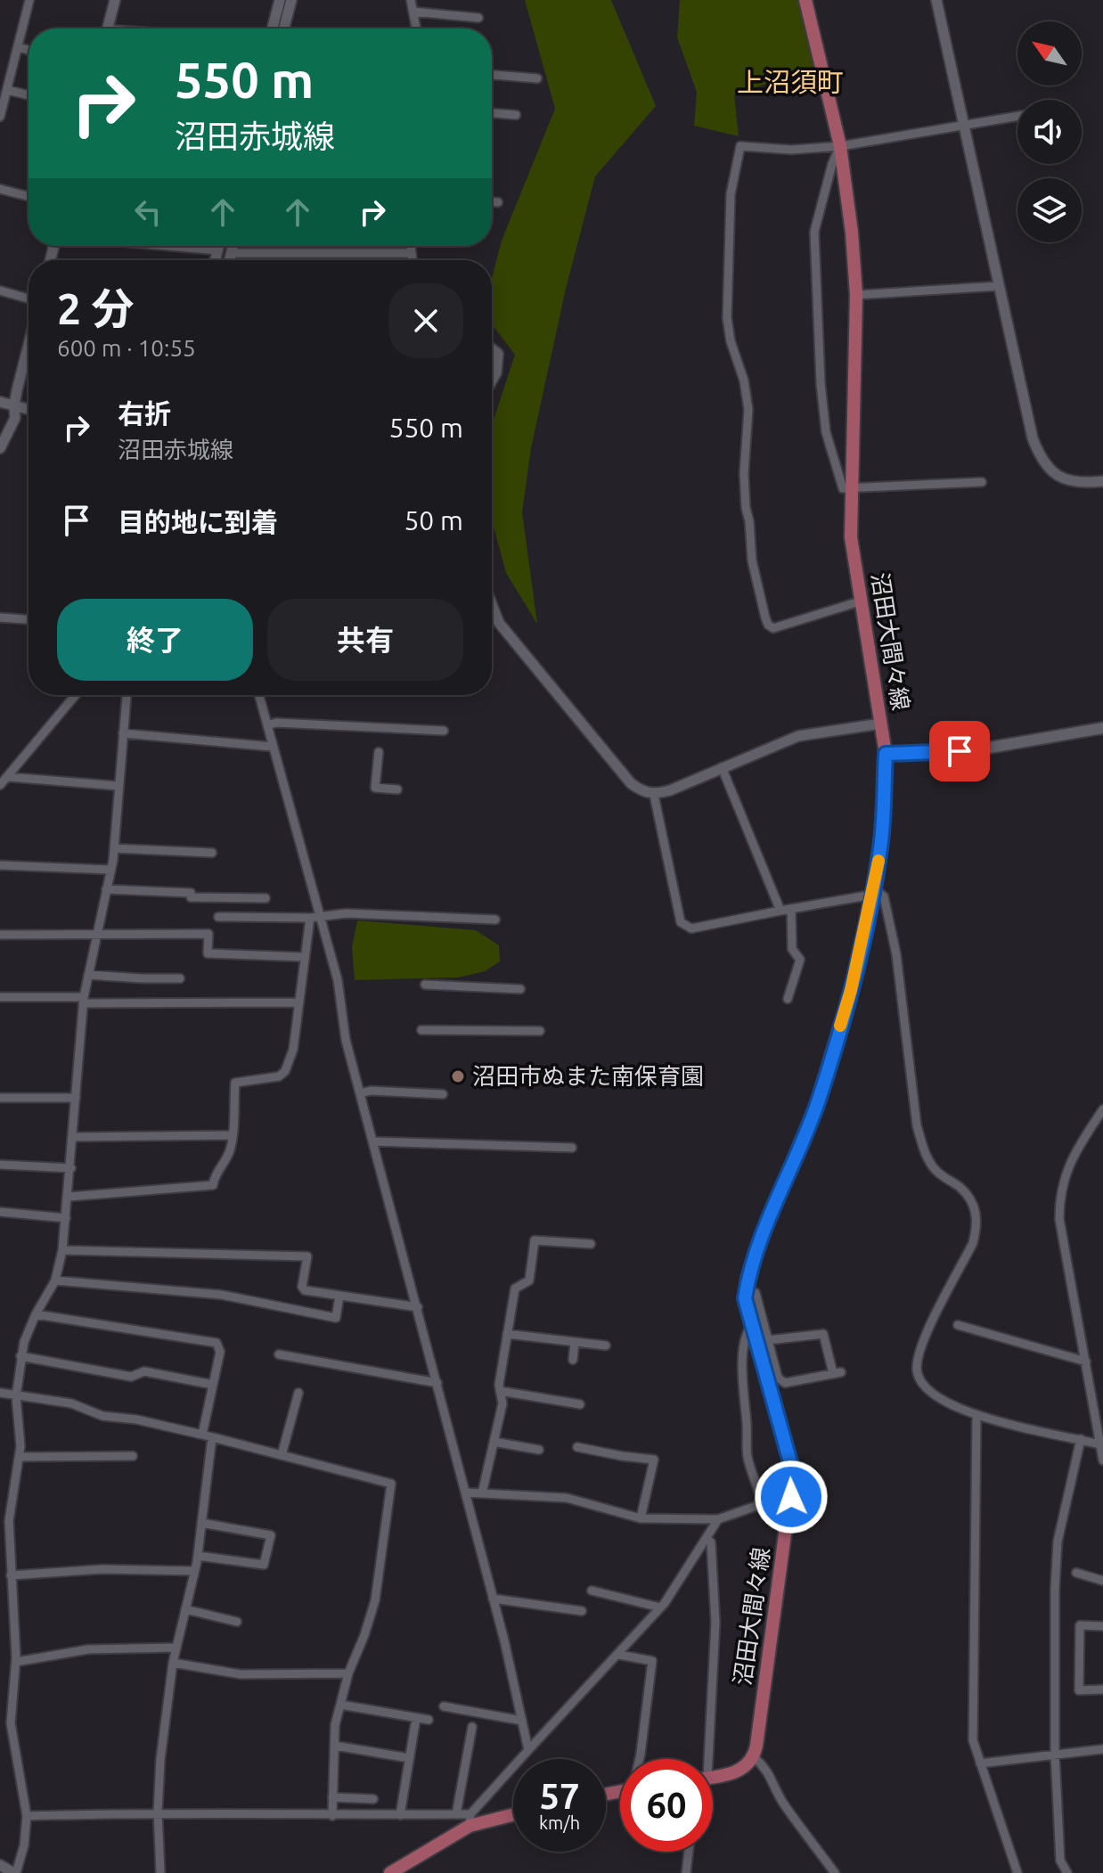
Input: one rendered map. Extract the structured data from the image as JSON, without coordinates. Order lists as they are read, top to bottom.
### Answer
{
  "streets": {
    "main road": ["沼田大間々線"]
  },
  "districts": ["上沼須町"],
  "places": ["沼田市ぬまた南保育園"],
  "north": "top left",
  "page": {
    "turn": ["550 m", "沼田赤城線"],
    "heading": ["2 分", "600 m · 10:55"],
    "list": [
      {
        "name": "右折",
        "note": "沼田赤城線",
        "value": "550 m"
      },
      {
        "name": "目的地に到着",
        "value": "50 m"
      }
    ],
    "buttons": ["終了", "共有"],
    "speed": "57 km/h",
    "limit": "60"
  }
}
